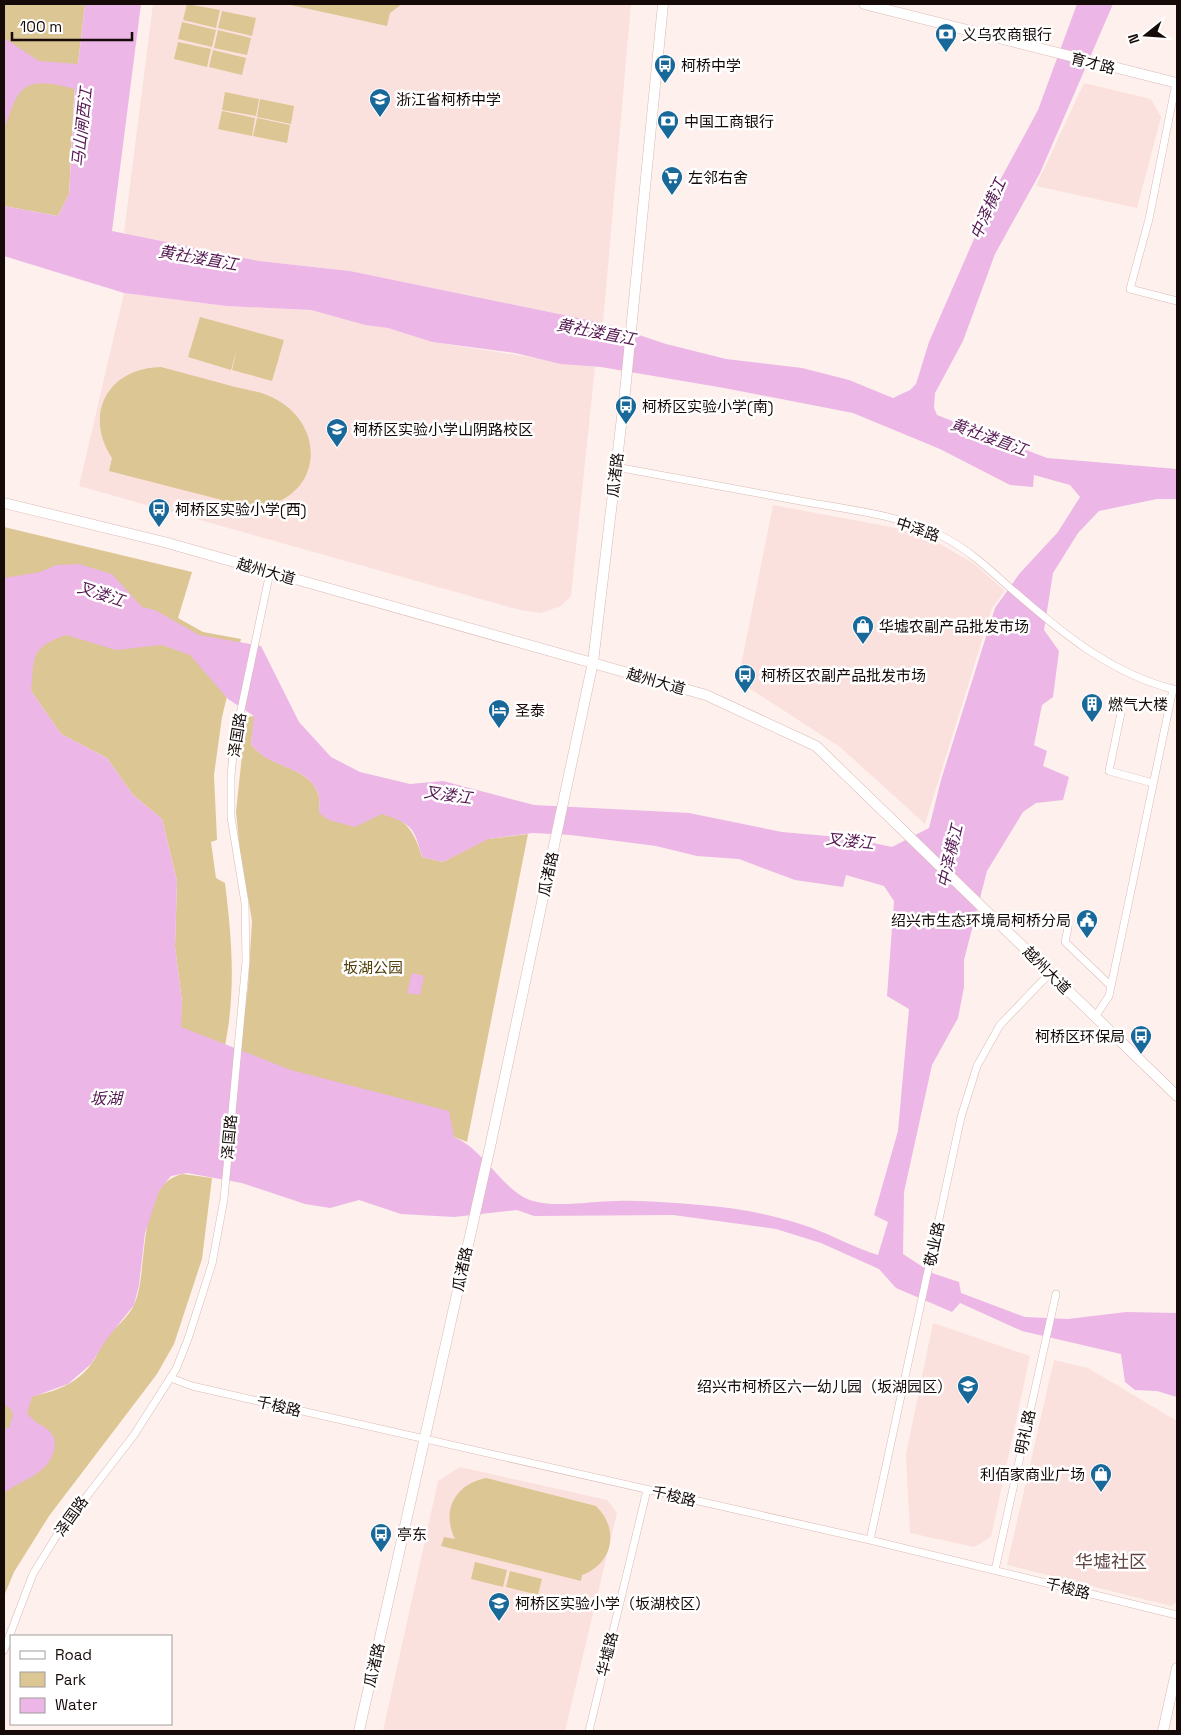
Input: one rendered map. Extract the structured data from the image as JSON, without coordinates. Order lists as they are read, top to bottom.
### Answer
{
  "streets": {
    "street": [
      "育才路",
      "瓜渚路",
      "中泽路",
      "越州大道",
      "泽国路",
      "敬业路",
      "千梭路",
      "明礼路",
      "华墟路"
    ]
  },
  "crossings": [
    ["瓜渚路", "中泽路"],
    ["瓜渚路", "越州大道"],
    ["瓜渚路", "千梭路"],
    ["越州大道", "泽国路"],
    ["越州大道", "敬业路"],
    ["泽国路", "千梭路"],
    ["敬业路", "千梭路"],
    ["千梭路", "明礼路"],
    ["千梭路", "华墟路"]
  ],
  "districts": ["华墟社区"],
  "water": [
    "马山闸西江",
    "中泽横江",
    "黄社溇直江",
    "叉溇江",
    "坂湖"
  ],
  "parks": ["坂湖公园"],
  "places": {
    "bank": ["义乌农商银行", "中国工商银行"],
    "bus stop": [
      "柯桥中学",
      "柯桥区实验小学(南)",
      "柯桥区实验小学(西)",
      "柯桥区农副产品批发市场",
      "柯桥区环保局",
      "亭东"
    ],
    "school or university": [
      "浙江省柯桥中学",
      "柯桥区实验小学山阴路校区",
      "绍兴市柯桥区六一幼儿园（坂湖园区）",
      "柯桥区实验小学（坂湖校区）"
    ],
    "supermarket": ["左邻右舍"],
    "shop": ["华墟农副产品批发市场", "利佰家商业广场"],
    "building": ["燃气大楼"],
    "hotel": ["圣泰"],
    "public building": ["绍兴市生态环境局柯桥分局"]
  },
  "legend": ["Road", "Park", "Water"],
  "scale_bar": "100 m",
  "north": "left"
}
